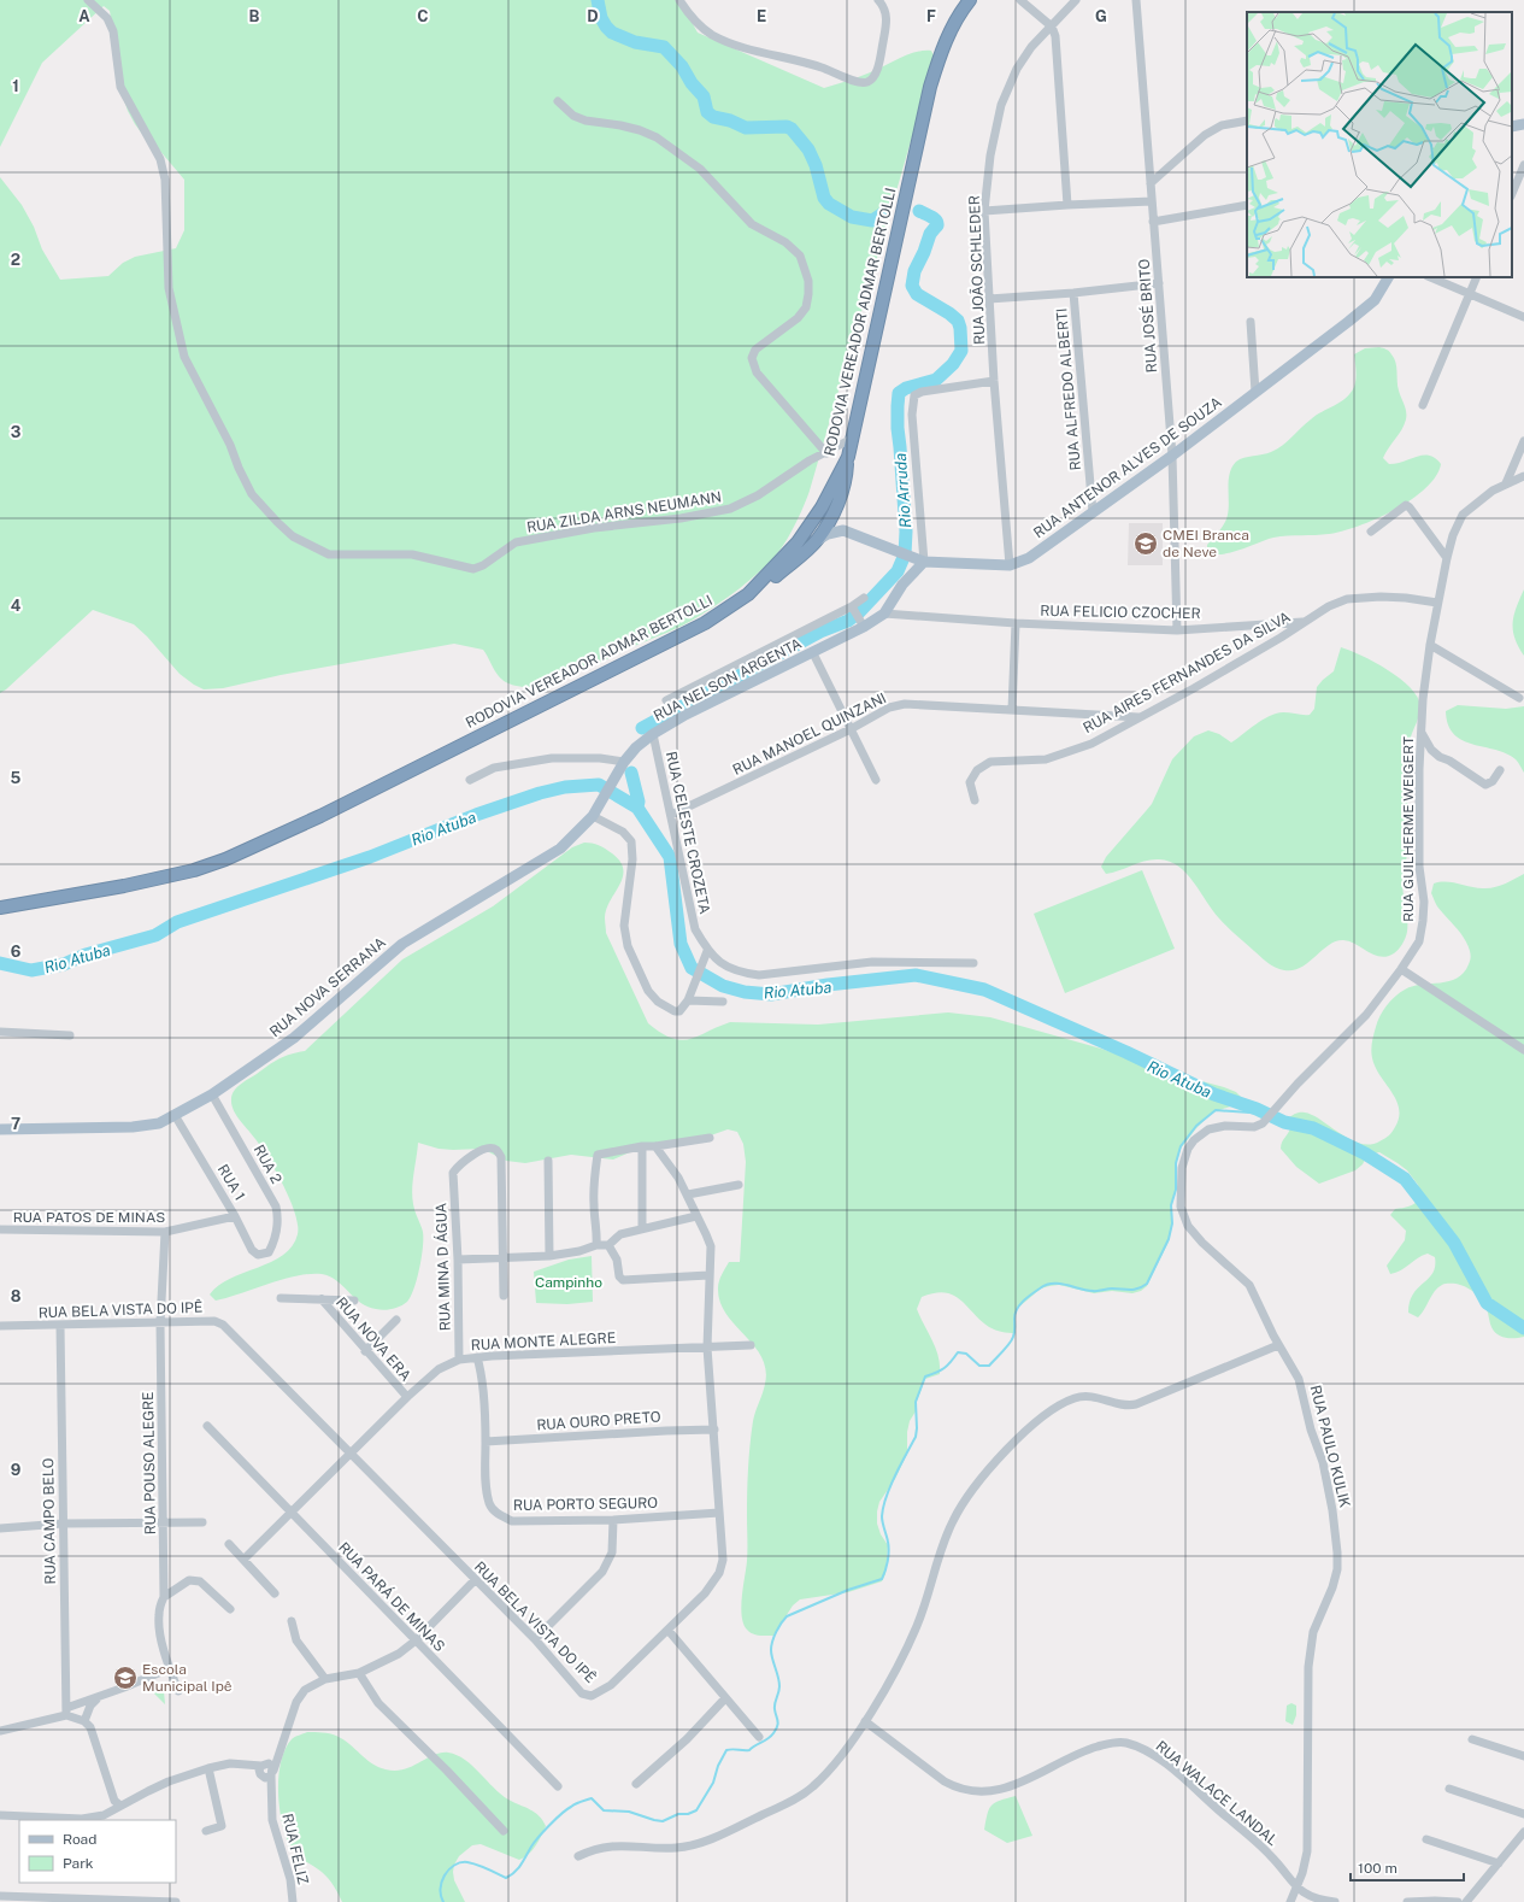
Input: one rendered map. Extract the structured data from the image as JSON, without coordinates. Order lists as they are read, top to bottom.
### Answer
{
  "streets": {
    "highway": ["RODOVIA VEREADOR ADMAR BERTOLLI"],
    "main road": ["RUA ANTENOR ALVES DE SOUZA", "RUA NELSON ARGENTA", "RUA NOVA SERRANA"],
    "street": [
      "RUA JOÃO SCHLEDER",
      "RUA JOSÉ BRITO",
      "RUA ALFREDO ALBERTI",
      "RUA ZILDA ARNS NEUMANN",
      "RUA FELICIO CZOCHER",
      "RUA AIRES FERNANDES DA SILVA",
      "RUA MANOEL QUINZANI",
      "RUA GUILHERME WEIGERT",
      "RUA CELESTE CROZETA",
      "RUA 2",
      "RUA 1",
      "RUA PATOS DE MINAS",
      "RUA MINA D ÁGUA",
      "RUA BELA VISTA DO IPÊ",
      "RUA NOVA ERA",
      "RUA MONTE ALEGRE",
      "RUA OURO PRETO",
      "RUA PAULO KULIK",
      "RUA POUSO ALEGRE",
      "RUA PORTO SEGURO",
      "RUA CAMPO BELO",
      "RUA PARÁ DE MINAS",
      "RUA WALACE LANDAL",
      "RUA FELIZ"
    ]
  },
  "crossings": [
    ["RUA JOÃO SCHLEDER", "RUA ANTENOR ALVES DE SOUZA"],
    ["RUA JOSÉ BRITO", "RUA ANTENOR ALVES DE SOUZA"],
    ["RUA JOSÉ BRITO", "RUA FELICIO CZOCHER"],
    ["RODOVIA VEREADOR ADMAR BERTOLLI", "RUA ZILDA ARNS NEUMANN"],
    ["RUA ALFREDO ALBERTI", "RUA ANTENOR ALVES DE SOUZA"],
    ["RUA ANTENOR ALVES DE SOUZA", "RUA NELSON ARGENTA"],
    ["RUA FELICIO CZOCHER", "RUA AIRES FERNANDES DA SILVA"],
    ["RUA FELICIO CZOCHER", "RUA NELSON ARGENTA"],
    ["RUA FELICIO CZOCHER", "RUA GUILHERME WEIGERT"],
    ["RUA AIRES FERNANDES DA SILVA", "RUA MANOEL QUINZANI"],
    ["RUA NELSON ARGENTA", "RUA CELESTE CROZETA"],
    ["RUA NELSON ARGENTA", "RUA NOVA SERRANA"],
    ["RUA MANOEL QUINZANI", "RUA CELESTE CROZETA"],
    ["RUA GUILHERME WEIGERT", "RUA PAULO KULIK"],
    ["RUA NOVA SERRANA", "RUA 2"],
    ["RUA NOVA SERRANA", "RUA 1"],
    ["RUA 2", "RUA 1"],
    ["RUA 1", "RUA PATOS DE MINAS"],
    ["RUA PATOS DE MINAS", "RUA POUSO ALEGRE"],
    ["RUA MINA D ÁGUA", "RUA MONTE ALEGRE"],
    ["RUA BELA VISTA DO IPÊ", "RUA MONTE ALEGRE"],
    ["RUA BELA VISTA DO IPÊ", "RUA OURO PRETO"],
    ["RUA BELA VISTA DO IPÊ", "RUA POUSO ALEGRE"],
    ["RUA BELA VISTA DO IPÊ", "RUA PORTO SEGURO"],
    ["RUA BELA VISTA DO IPÊ", "RUA CAMPO BELO"],
    ["RUA NOVA ERA", "RUA MONTE ALEGRE"],
    ["RUA MONTE ALEGRE", "RUA PORTO SEGURO"],
    ["RUA MONTE ALEGRE", "RUA PARÁ DE MINAS"],
    ["RUA OURO PRETO", "RUA PORTO SEGURO"],
    ["RUA PAULO KULIK", "RUA WALACE LANDAL"]
  ],
  "water": ["Rio Arruda", "Rio Atuba"],
  "parks": ["Campinho"],
  "places": {
    "school or university": ["CMEI Branca de Neve", "Escola Municipal Ipê"]
  },
  "legend": ["Road", "Park"],
  "scale_bar": "100 m",
  "grid": {
    "columns": [
      "A",
      "B",
      "C",
      "D",
      "E",
      "F",
      "G"
    ],
    "rows": [
      "1",
      "2",
      "3",
      "4",
      "5",
      "6",
      "7",
      "8",
      "9"
    ]
  }
}
